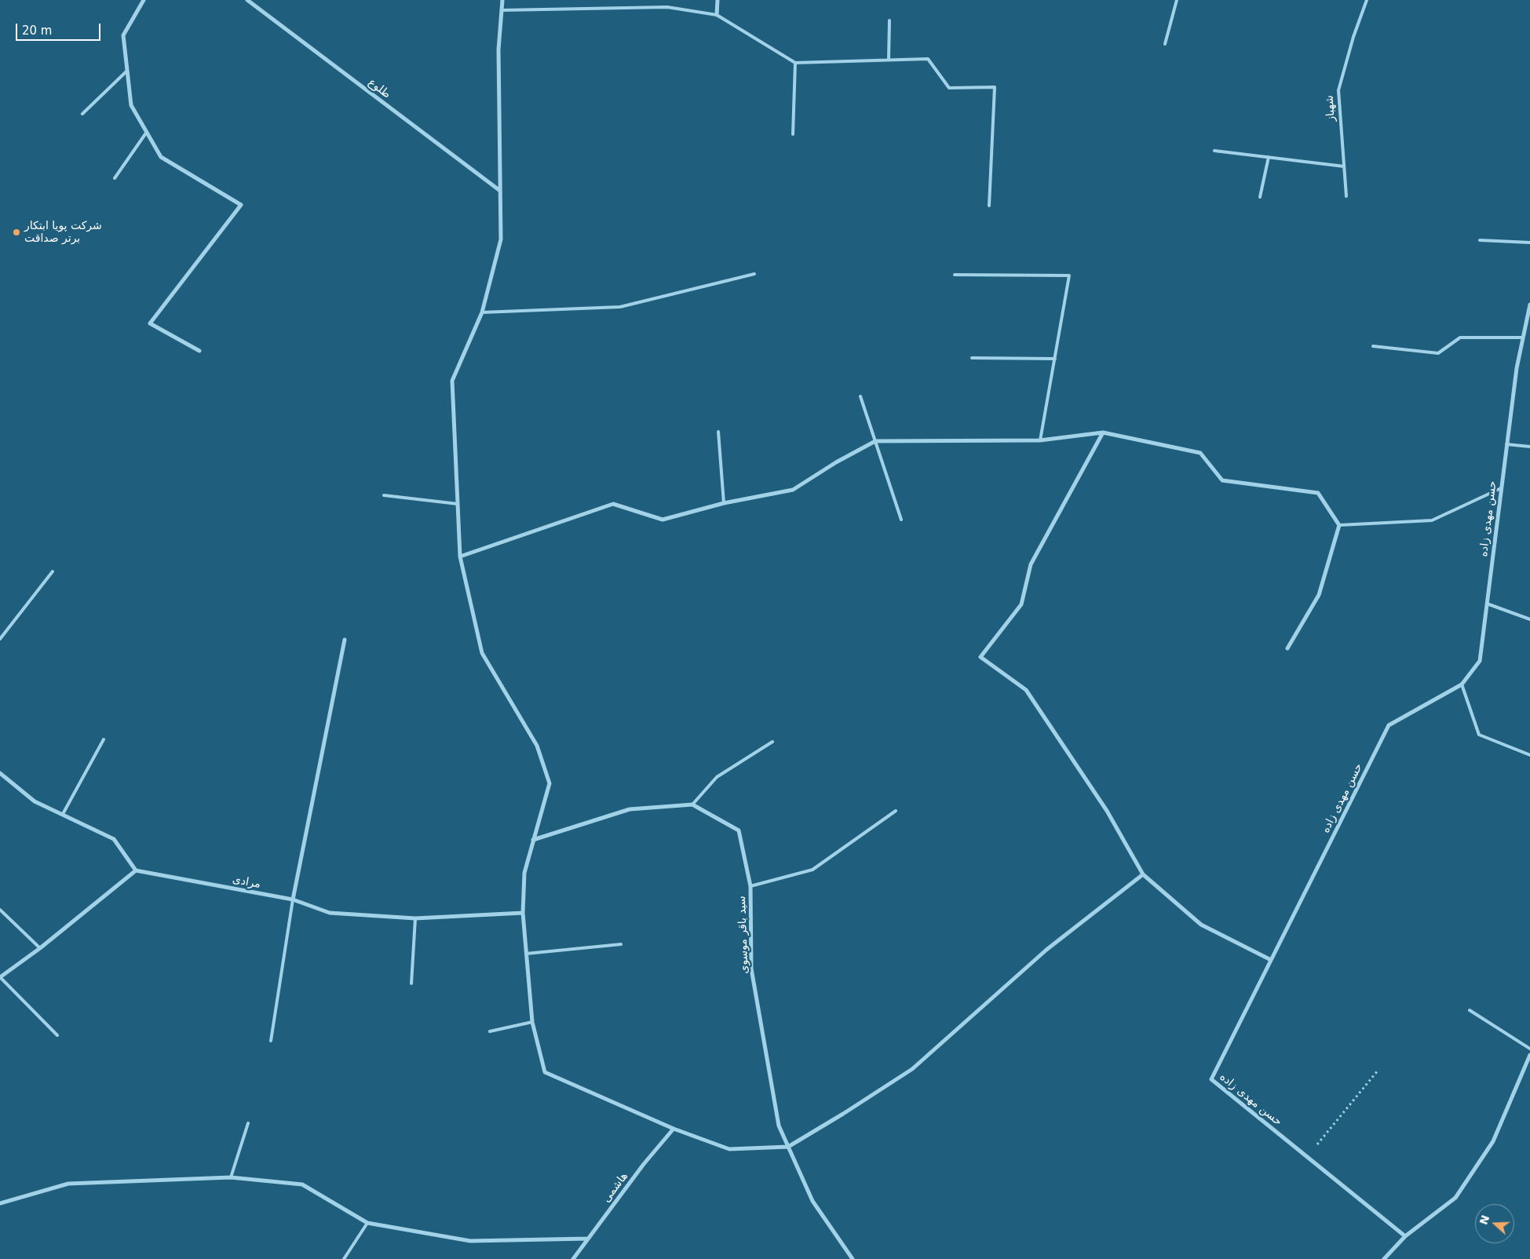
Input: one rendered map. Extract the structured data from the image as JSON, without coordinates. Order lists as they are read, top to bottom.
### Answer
{
  "streets": {
    "street": [
      "طلوع",
      "حسن مهدی زاده",
      "مرادی",
      "سید باقر موسوی",
      "هاشمی"
    ],
    "lane": ["شهباز"]
  },
  "places": ["شرکت پویا ابتکار برتر صداقت"],
  "scale_bar": "20 m",
  "north": "left"
}
